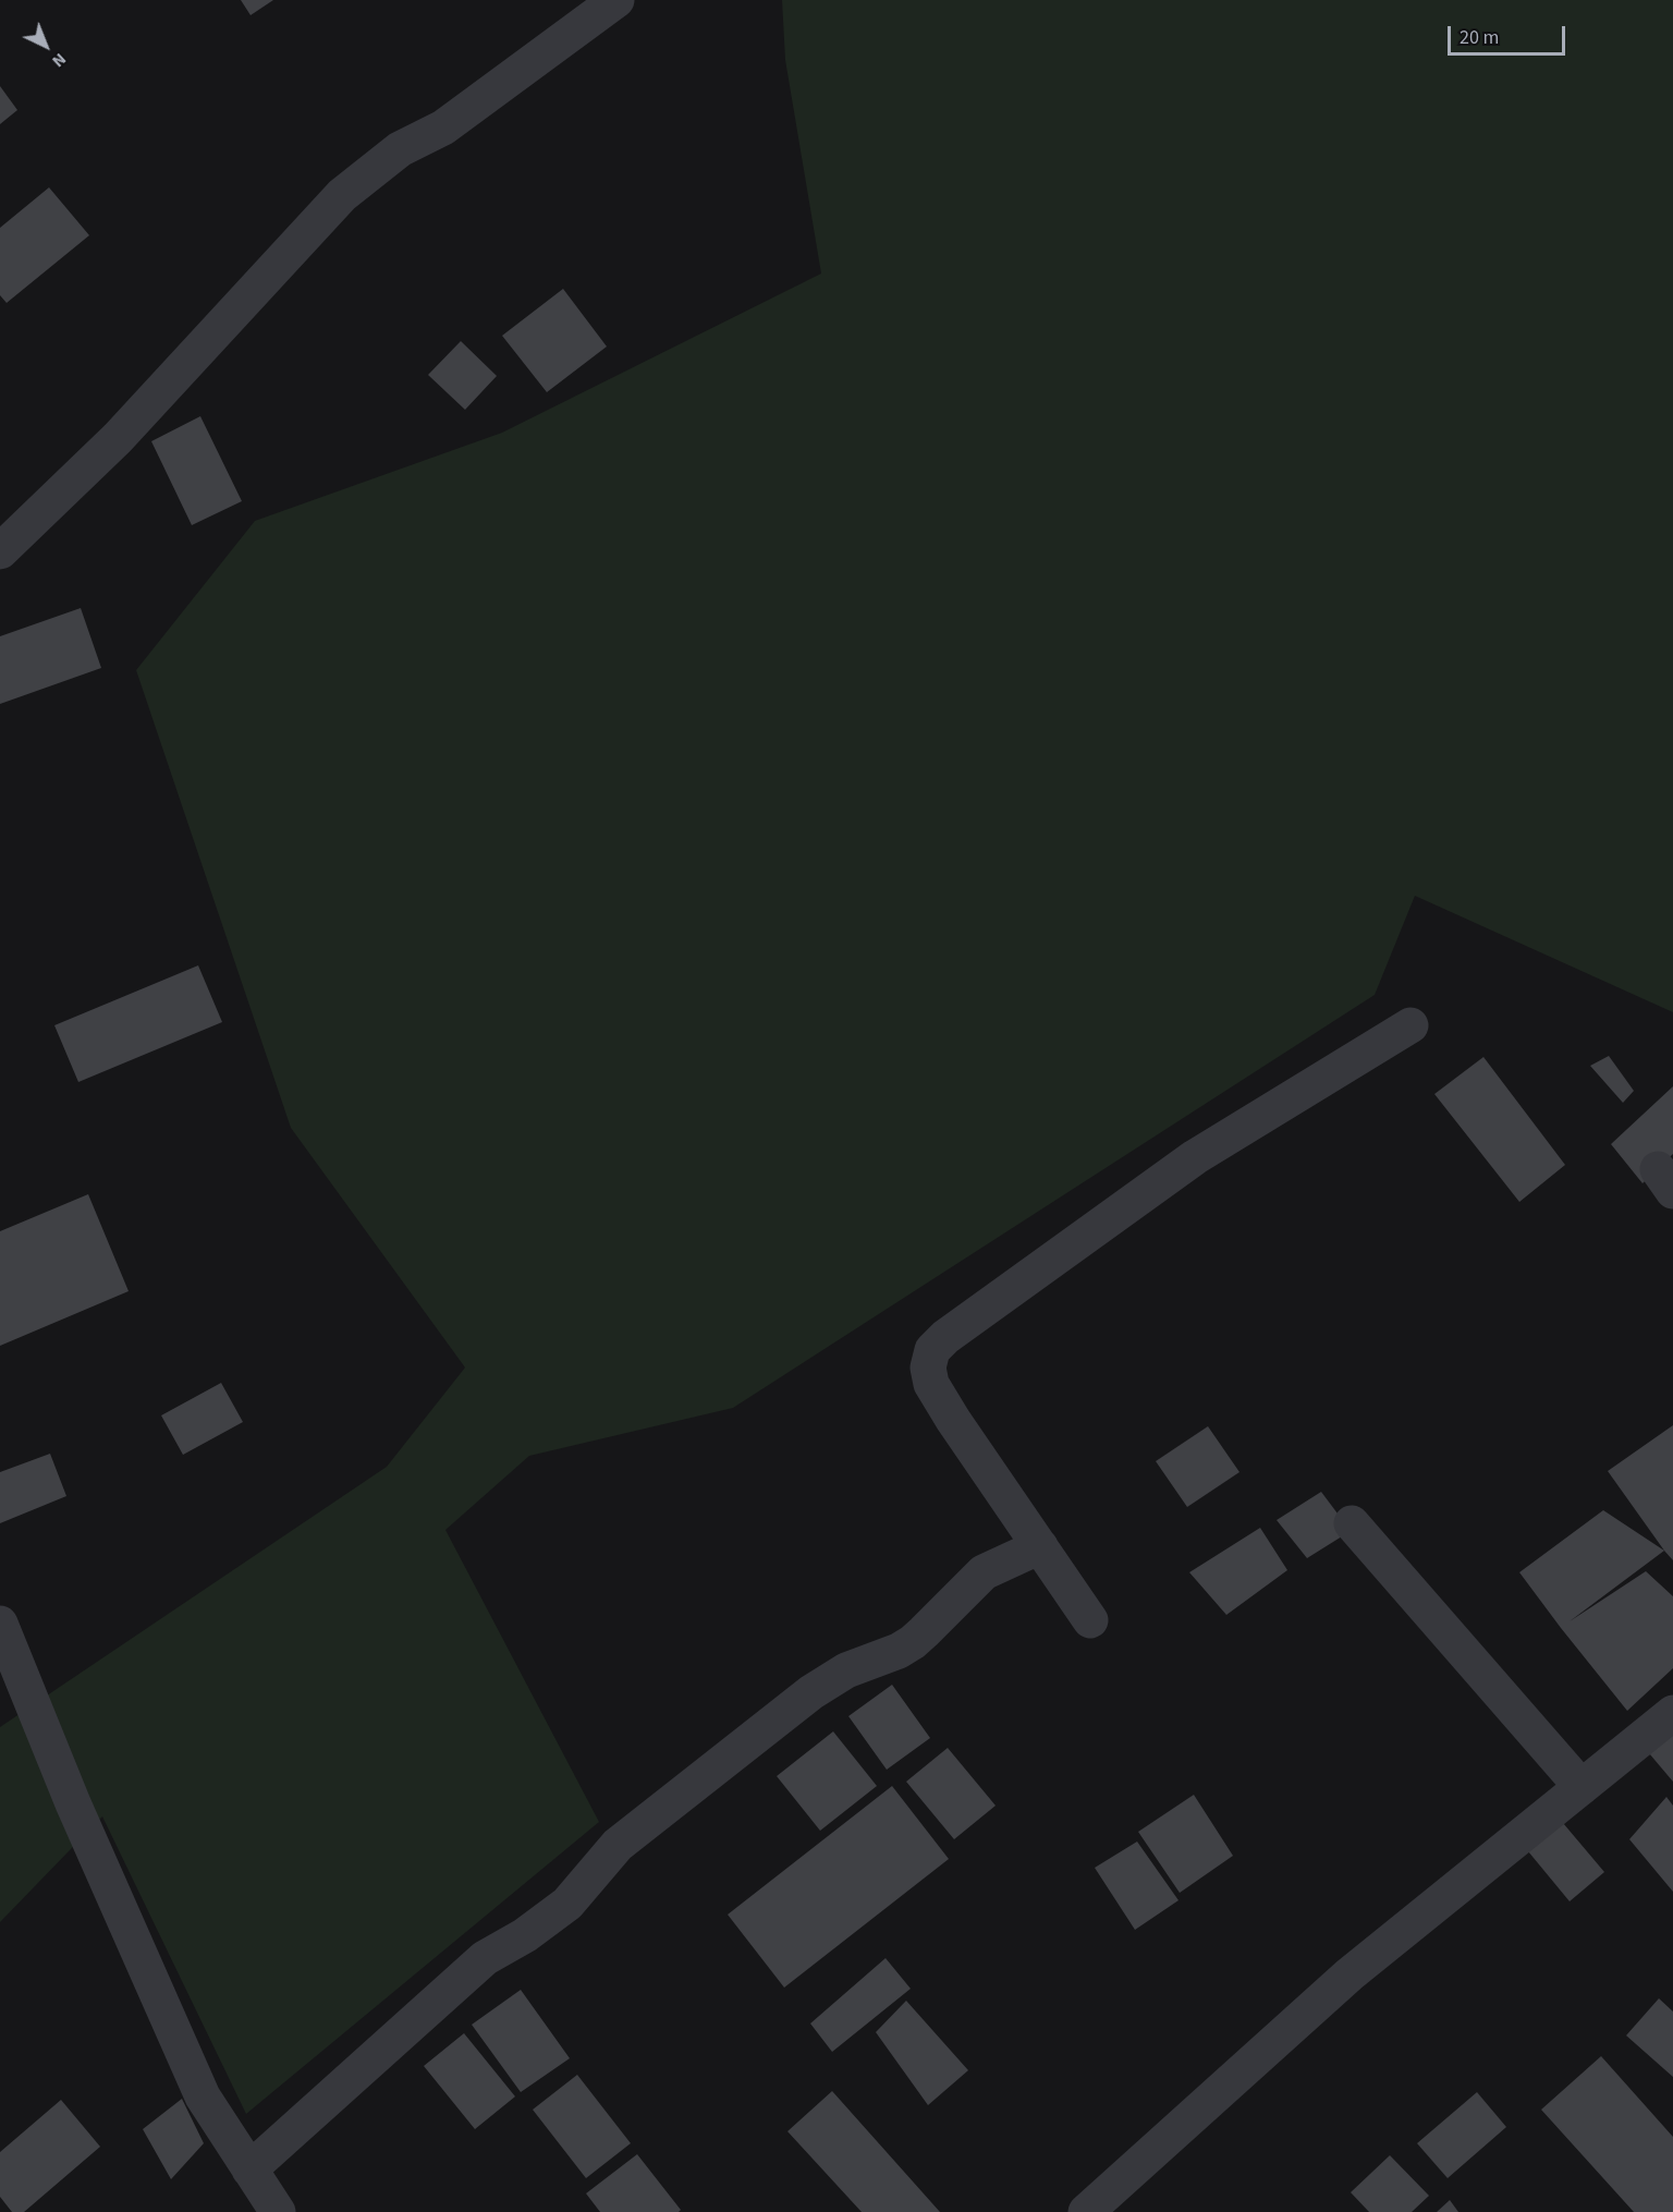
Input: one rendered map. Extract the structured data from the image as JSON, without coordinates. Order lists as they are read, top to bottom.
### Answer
{
  "scale_bar": "20 m",
  "north": "bottom right"
}
